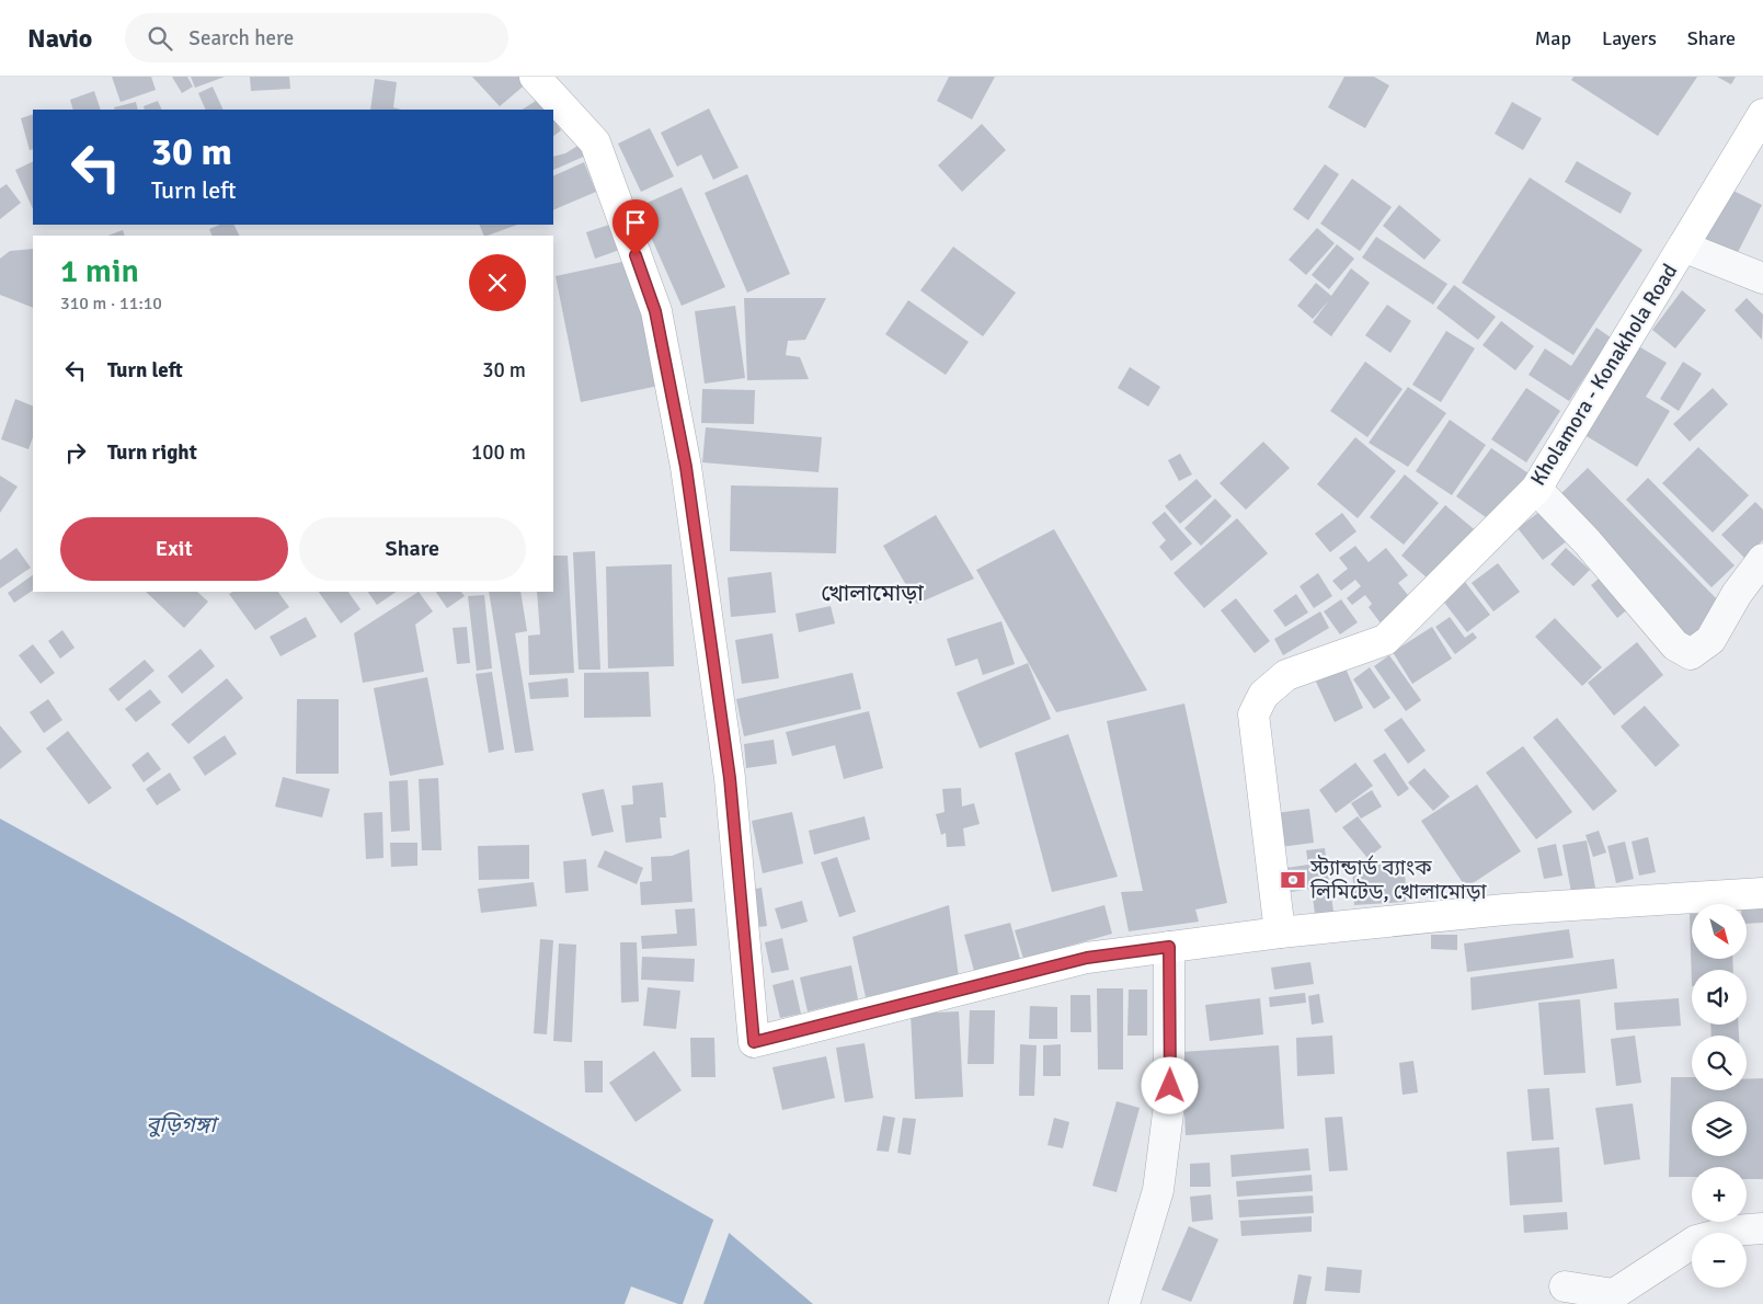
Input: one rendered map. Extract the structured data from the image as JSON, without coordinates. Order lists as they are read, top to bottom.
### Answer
{
  "streets": {
    "street": ["Kholamora - Konakhola Road"]
  },
  "districts": ["খোলামোড়া"],
  "water": ["বুড়িগঙ্গা"],
  "places": {
    "bank": ["স্ট্যান্ডার্ড ব্যাংক লিমিটেড, খোলামোড়া"]
  },
  "north": "bottom right",
  "page": {
    "header": "Navio",
    "search": "Search here",
    "nav": ["Map", "Layers", "Share"],
    "turn": ["30 m", "Turn left"],
    "heading": ["1 min", "310 m · 11:10"],
    "list": [
      {
        "name": "Turn left",
        "value": "30 m"
      },
      {
        "name": "Turn right",
        "value": "100 m"
      }
    ],
    "buttons": ["Exit", "Share"],
    "map_buttons": ["+", "−"]
  }
}
